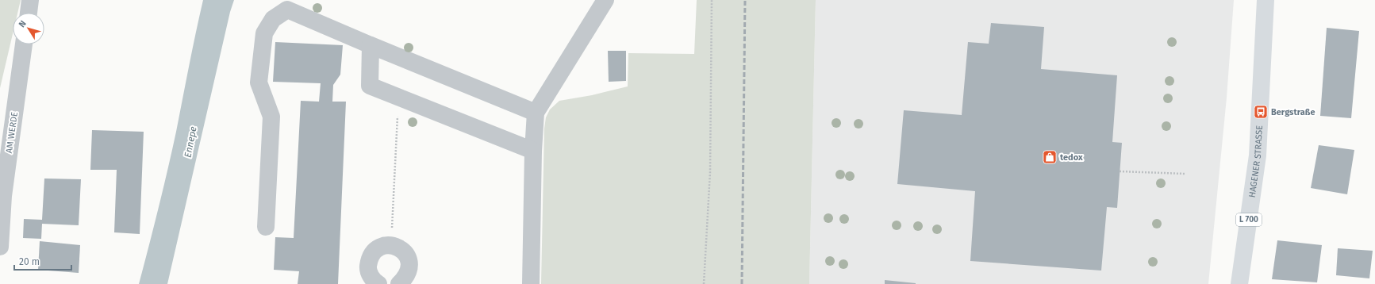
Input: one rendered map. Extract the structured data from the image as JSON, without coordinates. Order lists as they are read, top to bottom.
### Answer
{
  "streets": {
    "main road": ["HAGENER STRASSE", "L 700"],
    "street": ["AM WERDE"]
  },
  "water": ["Ennepe"],
  "places": {
    "bus stop": ["Bergstraße"],
    "shop": ["tedox"]
  },
  "scale_bar": "20 m",
  "north": "top left"
}
